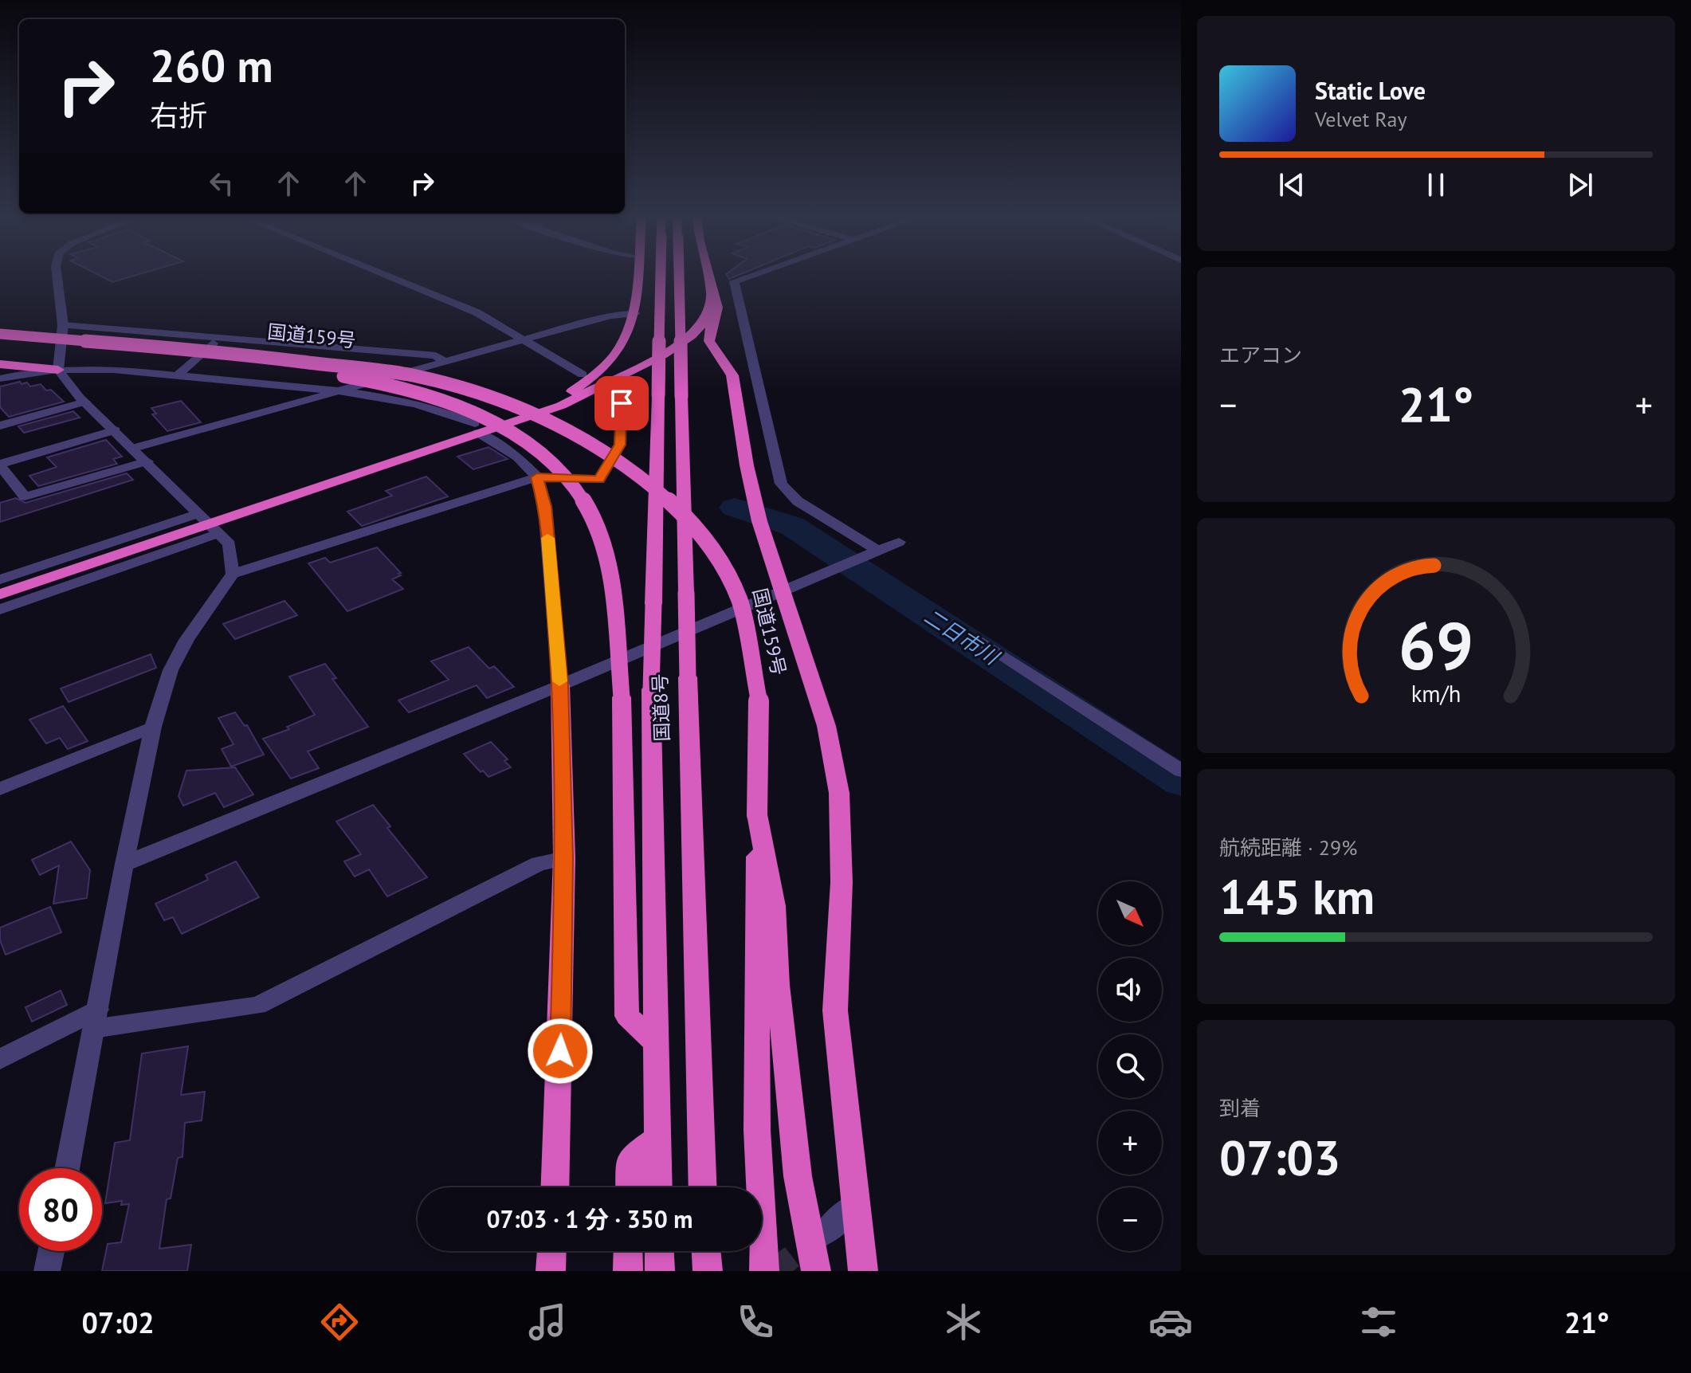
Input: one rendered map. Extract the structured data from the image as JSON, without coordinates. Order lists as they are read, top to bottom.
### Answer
{
  "streets": {
    "highway": ["国道159号", "国道8号"]
  },
  "crossings": [
    ["国道159号", "国道8号"]
  ],
  "water": ["二日市川"],
  "north": "bottom right",
  "page": {
    "turn": ["260 m", "右折"],
    "song": ["Static Love", "Velvet Ray"],
    "tile": [
      "エアコン",
      ["航続距離 · 29%", "145 km"],
      ["到着", "07:03"]
    ],
    "heat": ["−", "21°", "+"],
    "map_buttons": ["+", "−"],
    "limit": "80",
    "trip": "07:03 · 1 分 · 350 m",
    "tabs": ["07:02", "21°"],
    "gauge": ["69", "km/h"]
  }
}
